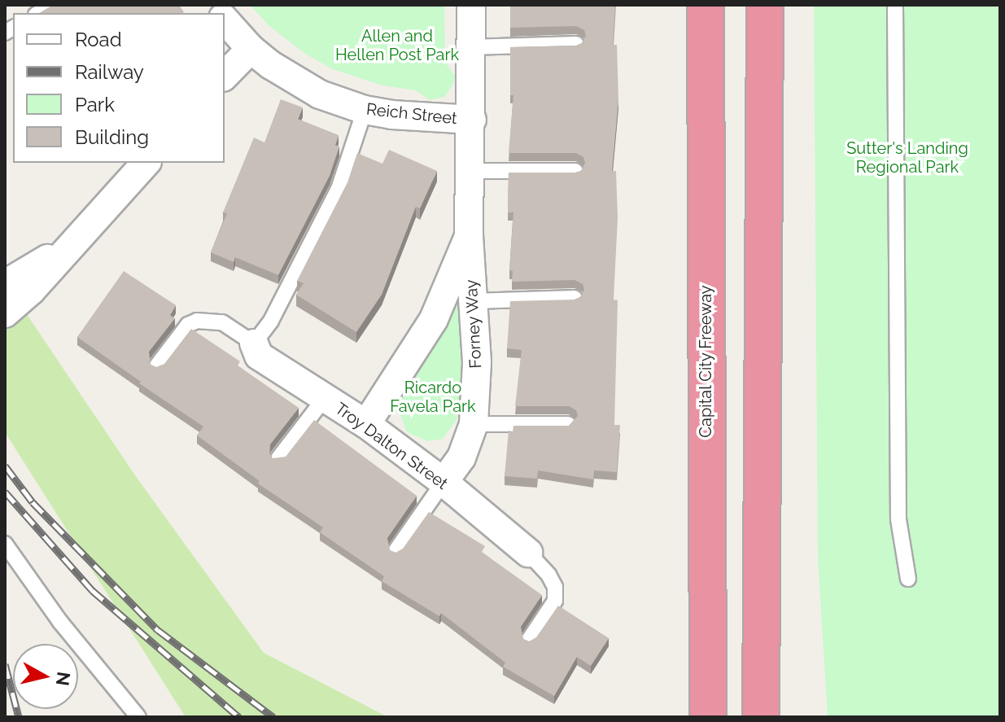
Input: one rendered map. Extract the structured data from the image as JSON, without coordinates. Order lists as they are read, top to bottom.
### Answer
{
  "streets": {
    "highway": ["Capital City Freeway"],
    "street": ["Reich Street", "Forney Way", "Troy Dalton Street"]
  },
  "crossings": [
    ["Reich Street", "Forney Way"],
    ["Forney Way", "Troy Dalton Street"]
  ],
  "parks": ["Allen and Hellen Post Park", "Sutter's Landing Regional Park", "Ricardo Favela Park"],
  "legend": [
    "Road",
    "Railway",
    "Park",
    "Building"
  ],
  "north": "right"
}
